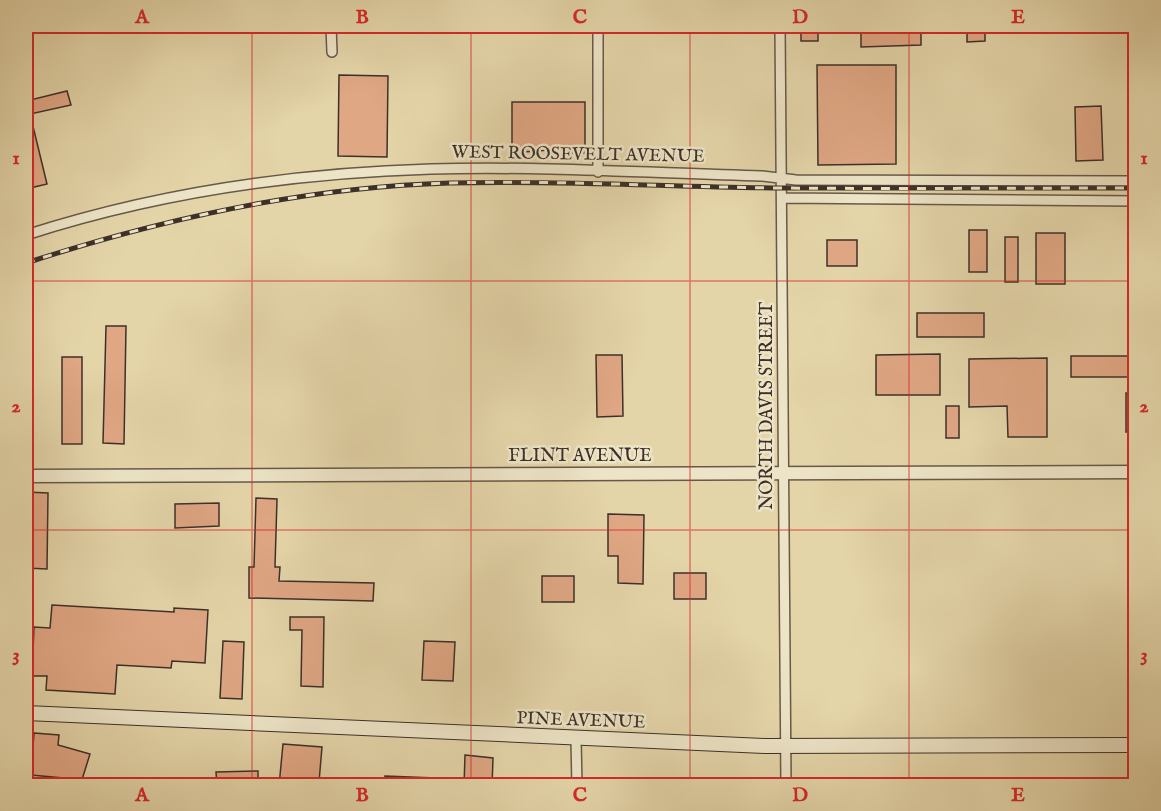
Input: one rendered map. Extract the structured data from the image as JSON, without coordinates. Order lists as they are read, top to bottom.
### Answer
{
  "streets": {
    "main road": ["PINE AVENUE"],
    "street": ["WEST ROOSEVELT AVENUE", "NORTH DAVIS STREET", "FLINT AVENUE"]
  },
  "crossings": [
    ["WEST ROOSEVELT AVENUE", "NORTH DAVIS STREET"],
    ["NORTH DAVIS STREET", "FLINT AVENUE"],
    ["NORTH DAVIS STREET", "PINE AVENUE"]
  ],
  "grid": {
    "columns": [
      "A",
      "B",
      "C",
      "D",
      "E"
    ],
    "rows": ["1", "2", "3"]
  }
}
